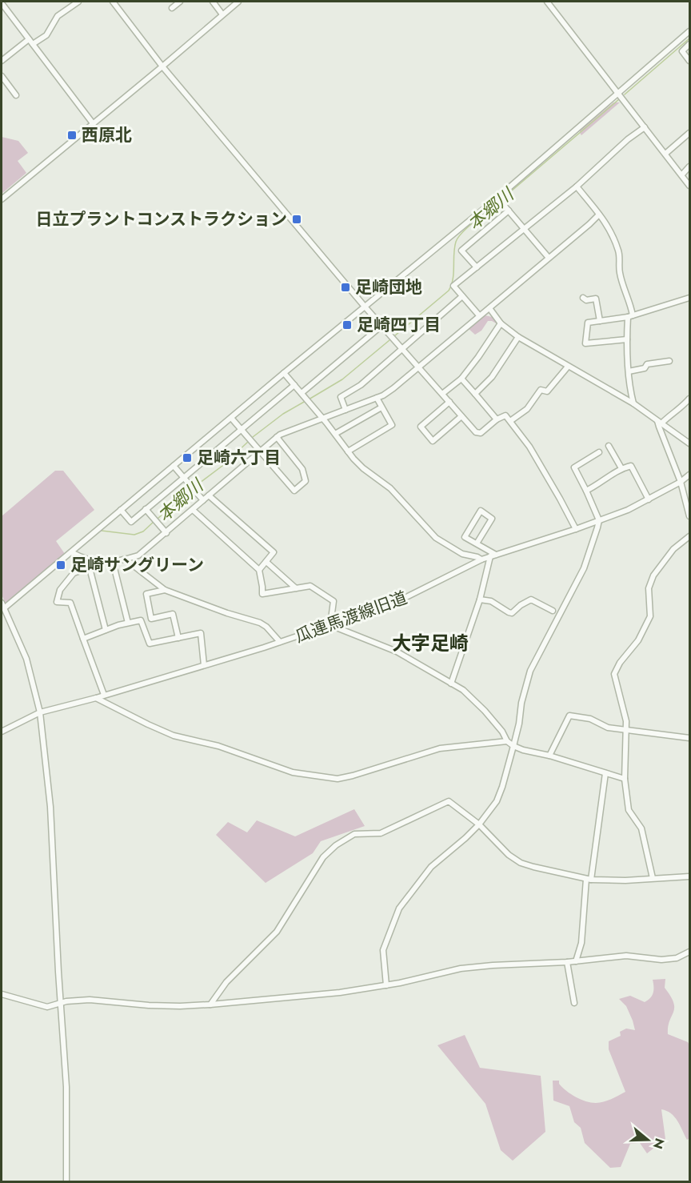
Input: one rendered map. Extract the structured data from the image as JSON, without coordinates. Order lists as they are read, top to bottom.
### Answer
{
  "streets": {
    "street": ["瓜連馬渡線旧道"]
  },
  "districts": ["大字足崎"],
  "water": ["本郷川"],
  "places": {
    "transit": [
      "西原北",
      "日立プラントコンストラクション",
      "足崎団地",
      "足崎四丁目",
      "足崎六丁目",
      "足崎サングリーン"
    ]
  },
  "north": "right"
}
